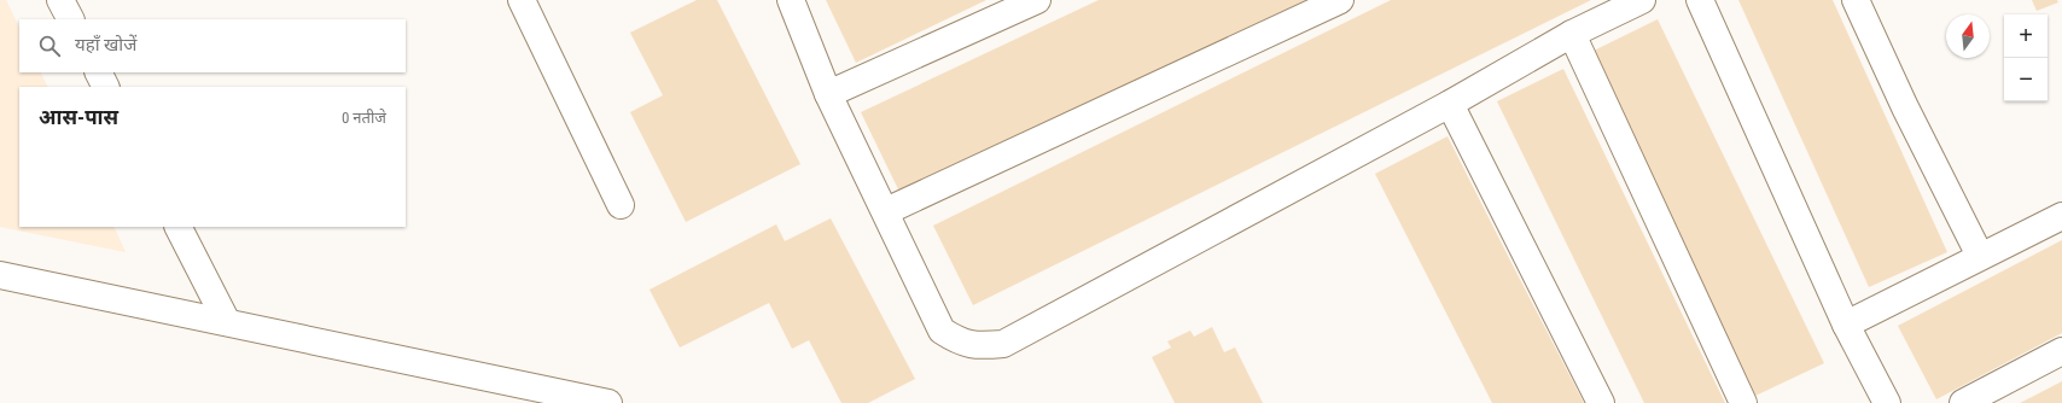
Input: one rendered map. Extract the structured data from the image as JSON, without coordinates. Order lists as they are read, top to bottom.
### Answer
{
  "north": "top",
  "page": {
    "map_buttons": ["+", "−"],
    "search": "यहाँ खोजें",
    "heading": ["आस-पास", "0 नतीजे"]
  }
}
